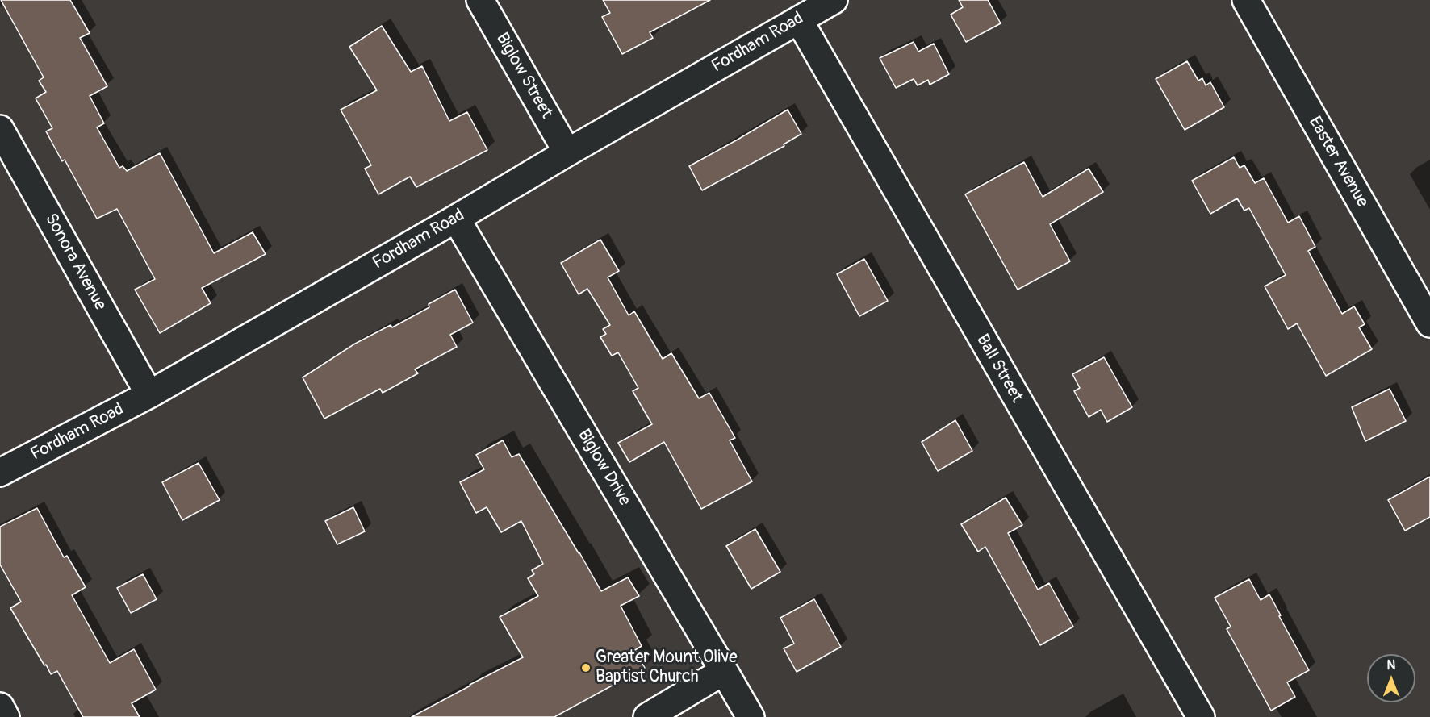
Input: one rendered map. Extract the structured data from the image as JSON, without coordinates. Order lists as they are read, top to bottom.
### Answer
{
  "streets": {
    "street": [
      "Fordham Road",
      "Biglow Street",
      "Easter Avenue",
      "Sonora Avenue",
      "Ball Street",
      "Biglow Drive"
    ]
  },
  "crossings": [
    ["Fordham Road", "Biglow Street"],
    ["Fordham Road", "Sonora Avenue"],
    ["Fordham Road", "Ball Street"],
    ["Fordham Road", "Biglow Drive"]
  ],
  "places": ["Greater Mount Olive Baptist Church"],
  "north": "top"
}
